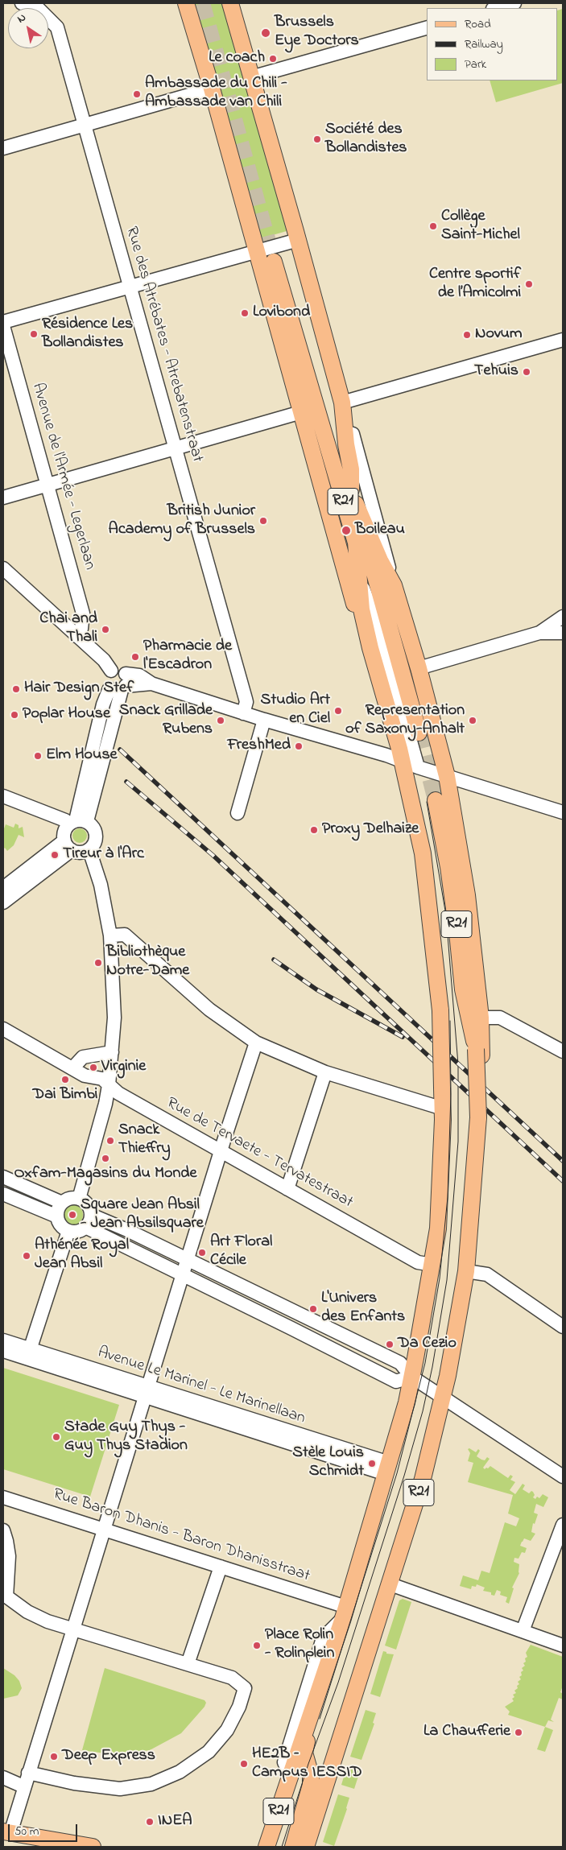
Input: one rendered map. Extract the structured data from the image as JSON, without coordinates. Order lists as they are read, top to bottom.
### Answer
{
  "streets": {
    "main road": ["R21"],
    "street": [
      "Rue des Atrébates - Atrebatenstraat",
      "Avenue de l'Armée - Legerlaan",
      "Rue de Tervaete - Tervatestraat",
      "Avenue Le Marinel - Le Marinellaan",
      "Rue Baron Dhanis - Baron Dhanisstraat"
    ]
  },
  "crossings": [
    ["R21", "Rue de Tervaete - Tervatestraat"],
    ["R21", "Avenue Le Marinel - Le Marinellaan"],
    ["R21", "Rue Baron Dhanis - Baron Dhanisstraat"]
  ],
  "places": [
    "Brussels Eye Doctors",
    "Le coach",
    "Ambassade du Chili - Ambassade van Chili",
    "Société des Bollandistes",
    "Collège Saint-Michel",
    "Centre sportif de l’Amicolmi",
    "Lovibond",
    "Résidence Les Bollandistes",
    "Novum",
    "Tehuis",
    "British Junior Academy of Brussels",
    "Boileau",
    "Chai and Thali",
    "Pharmacie de l'Escadron",
    "Hair Design Stef",
    "Studio Art en Ciel",
    "Poplar House",
    "Snack Grillade Rubens",
    "Representation of Saxony-Anhalt",
    "FreshMed",
    "Elm House",
    "Proxy Delhaize",
    "Tireur à l'Arc",
    "Bibliothèque Notre-Dame",
    "Virginie",
    "Dai Bimbi",
    "Snack Thieffry",
    "Oxfam-Magasins du Monde",
    "Square Jean Absil - Jean Absilsquare",
    "Art Floral Cécile",
    "Athénée Royal Jean Absil",
    "L'Univers des Enfants",
    "Da Cezio",
    "Stade Guy Thys - Guy Thys Stadion",
    "Stèle Louis Schmidt",
    "Place Rolin - Rolinplein",
    "La Chaufferie",
    "Deep Express",
    "HE2B – Campus IESSID",
    "INEA"
  ],
  "legend": ["Road", "Railway", "Park"],
  "scale_bar": "50 m",
  "north": "top left"
}
